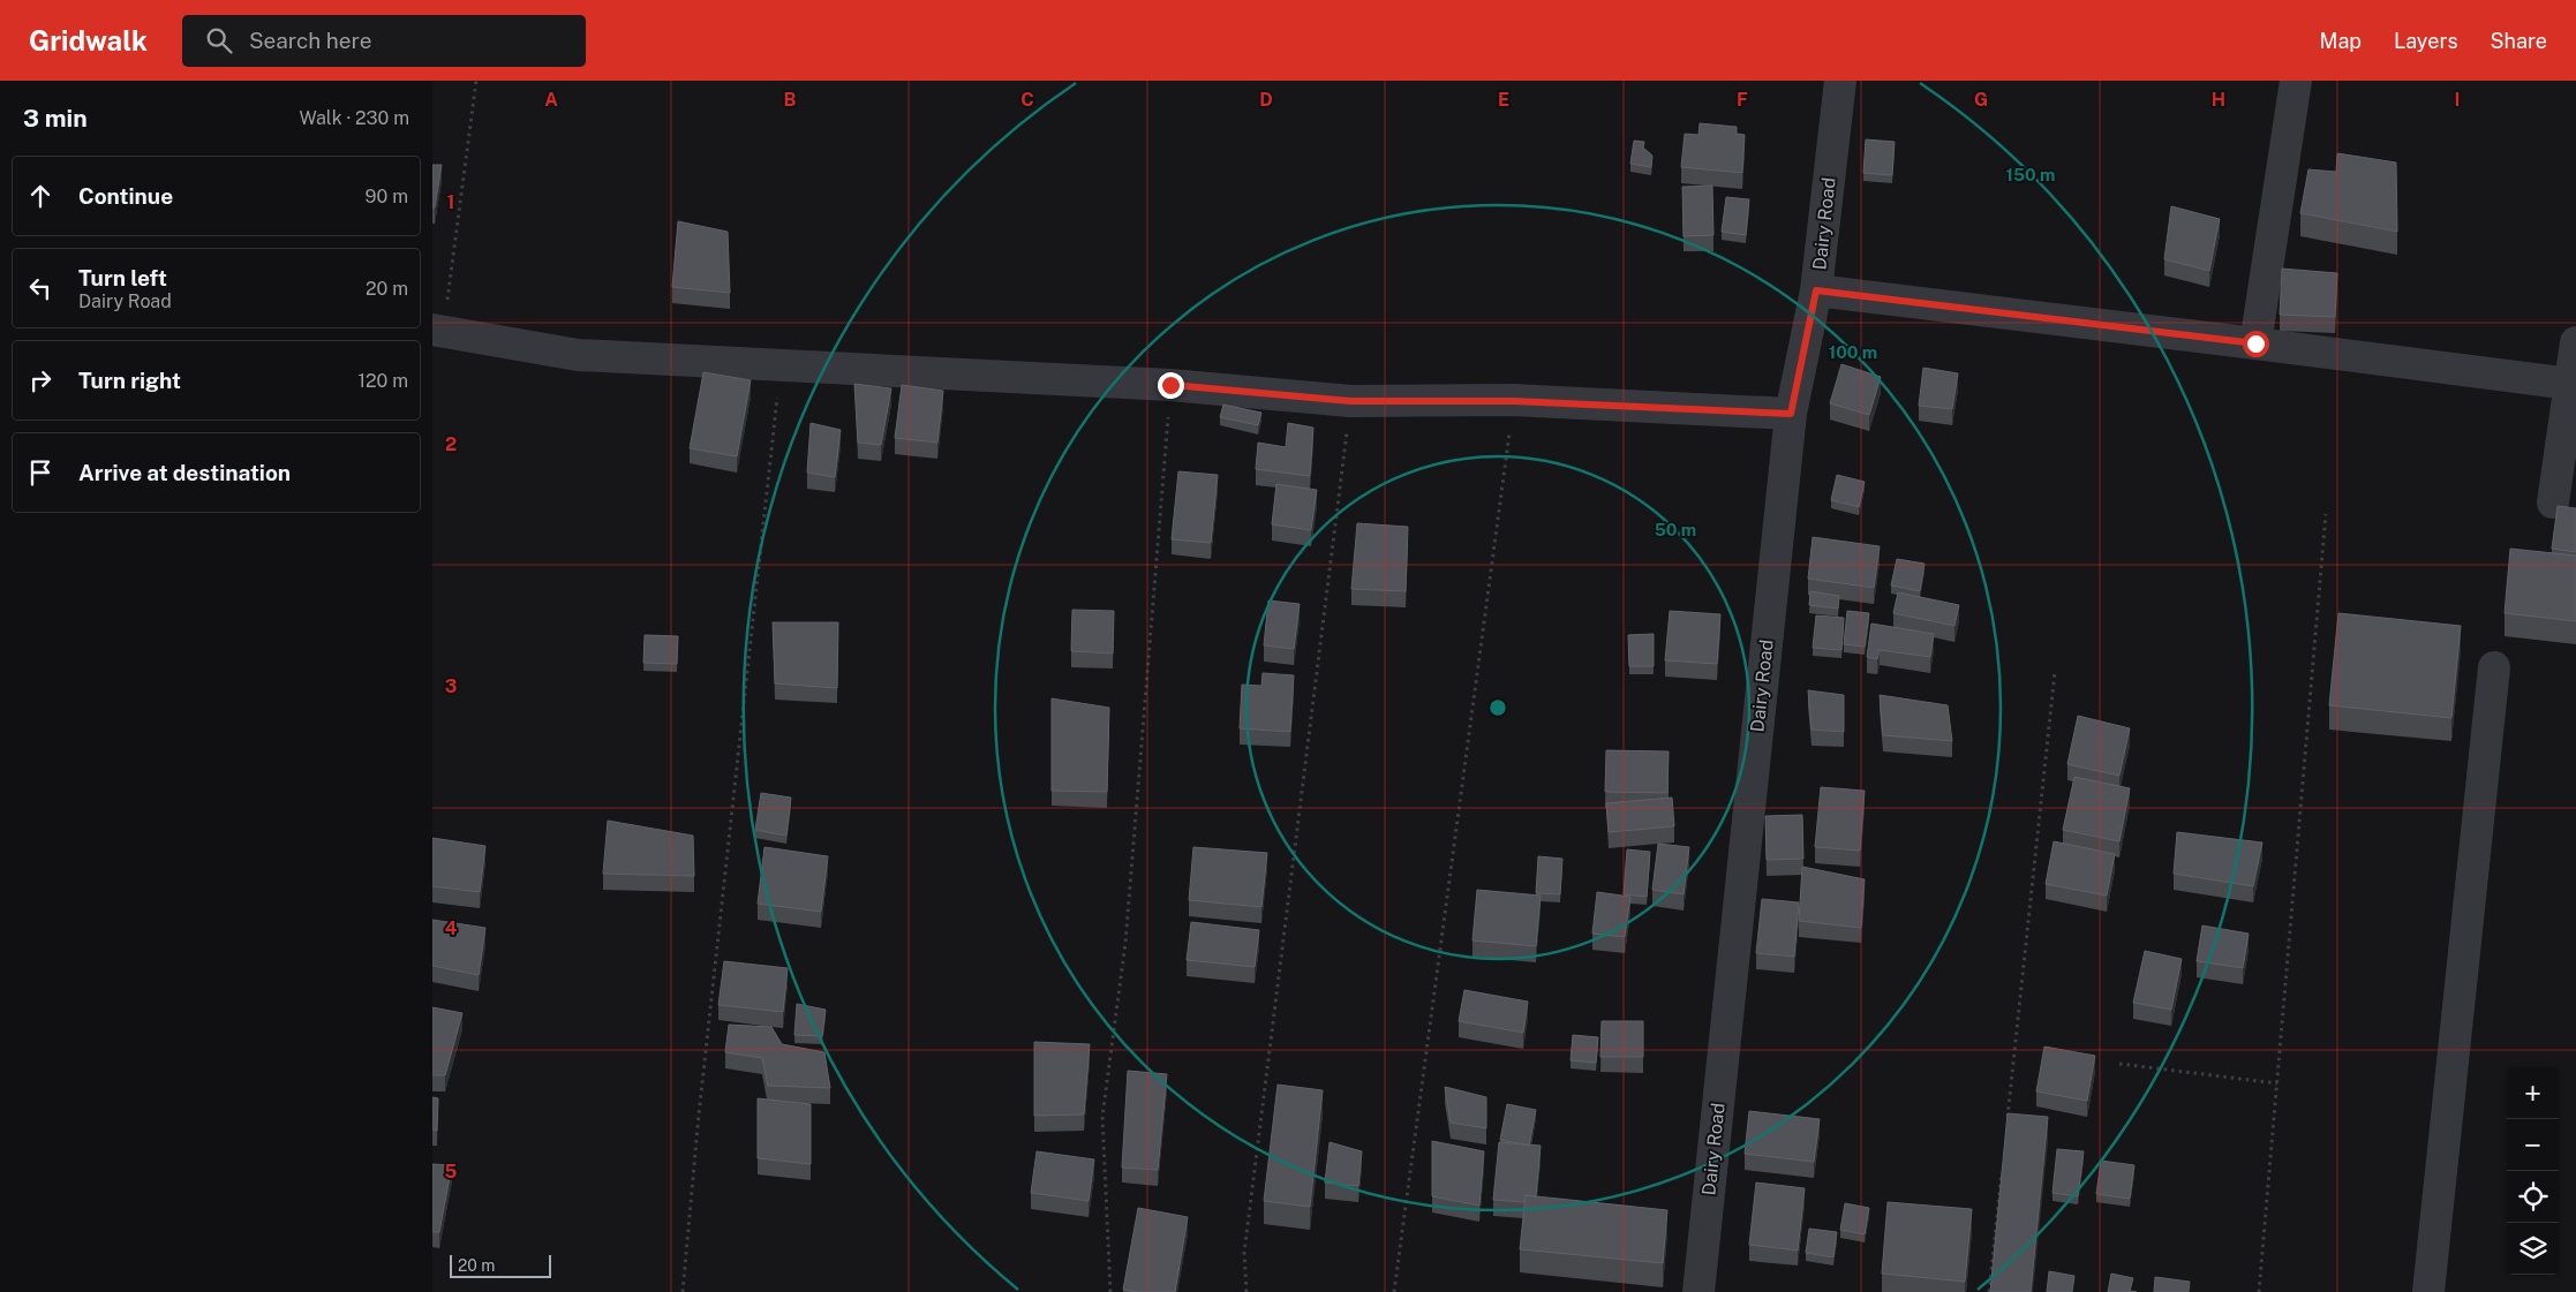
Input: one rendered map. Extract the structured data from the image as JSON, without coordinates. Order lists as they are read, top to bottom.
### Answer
{
  "streets": {
    "street": ["Dairy Road"]
  },
  "scale_bar": "20 m",
  "page": {
    "header": "Gridwalk",
    "search": "Search here",
    "nav": ["Map", "Layers", "Share"],
    "heading": ["3 min", "Walk · 230 m"],
    "list": [
      ["Continue", "90 m"],
      ["Turn left", "Dairy Road", "20 m"],
      ["Turn right", "120 m"],
      "Arrive at destination"
    ],
    "map_buttons": ["+", "−"],
    "scale": "20 m"
  },
  "grid": {
    "columns": [
      "A",
      "B",
      "C",
      "D",
      "E",
      "F",
      "G",
      "H",
      "I"
    ],
    "rows": [
      "1",
      "2",
      "3",
      "4",
      "5"
    ]
  },
  "rings": ["150 m", "100 m", "50 m"]
}
